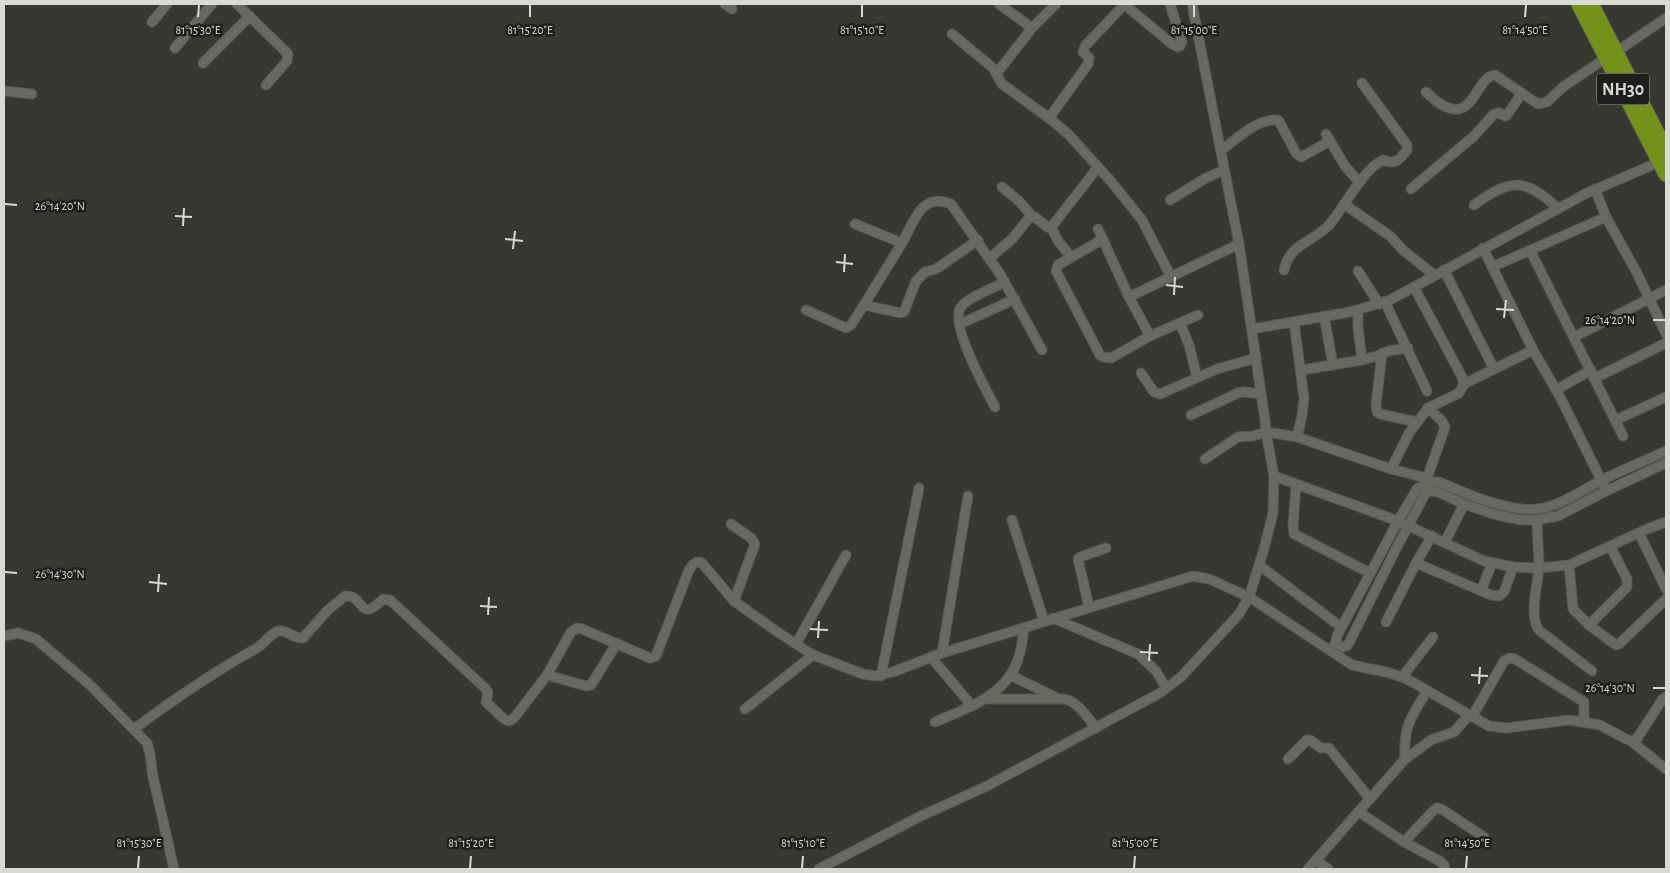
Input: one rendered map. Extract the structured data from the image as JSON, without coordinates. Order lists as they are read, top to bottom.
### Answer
{
  "streets": {
    "highway": ["NH30"]
  },
  "coordinates": [
    "81°15'30\"E",
    "81°15'20\"E",
    "81°15'10\"E",
    "81°15'00\"E",
    "81°14'50\"E",
    "26°14'20\"N",
    "26°14'30\"N"
  ]
}
